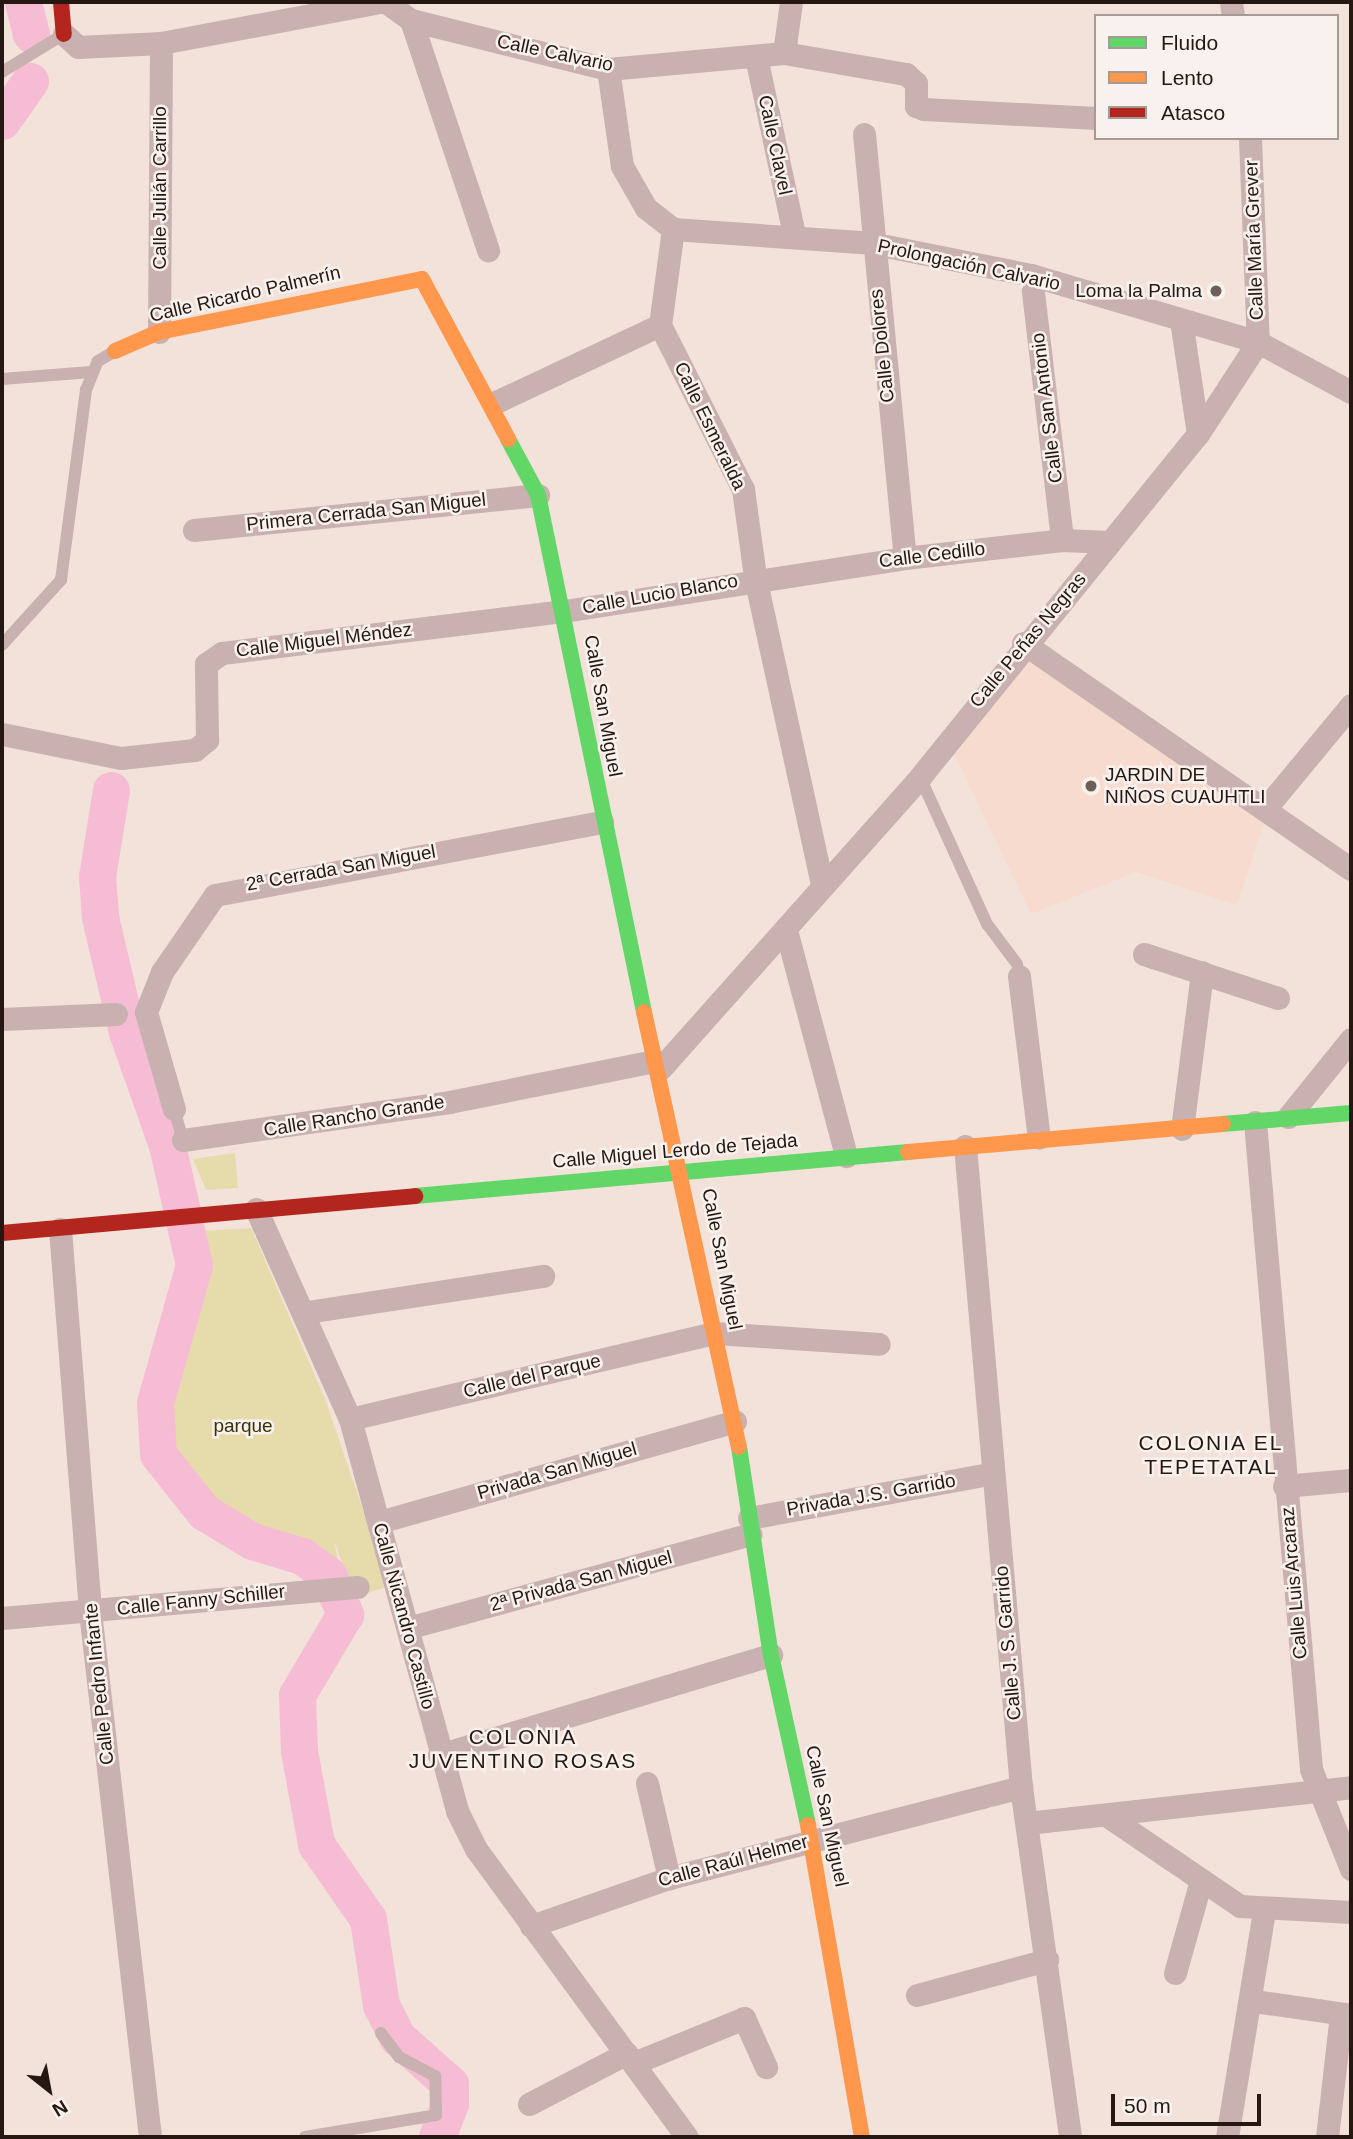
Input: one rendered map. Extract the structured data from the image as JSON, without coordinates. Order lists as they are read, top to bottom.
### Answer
{
  "streets": {
    "street": [
      "Calle Calvario",
      "Calle Clavel",
      "Calle Julián Carrillo",
      "Calle María Grever",
      "Prolongación Calvario",
      "Calle Ricardo Palmerín",
      "Calle Dolores",
      "Calle San Antonio",
      "Calle Esmeralda",
      "Primera Cerrada San Miguel",
      "Calle Cedillo",
      "Calle Lucio Blanco",
      "Calle Miguel Méndez",
      "Calle Peñas Negras",
      "Calle San Miguel",
      "2ª Cerrada San Miguel",
      "Calle Rancho Grande",
      "Calle Miguel Lerdo de Tejada",
      "Calle del Parque",
      "Privada San Miguel",
      "Privada J.S. Garrido",
      "2ª Privada San Miguel",
      "Calle Luis Arcaraz",
      "Calle Fanny Schiller",
      "Calle Nicandro Castillo",
      "Calle J. S. Garrido",
      "Calle Pedro Infante",
      "Calle Raúl Helmer"
    ]
  },
  "crossings": [
    ["Calle Calvario", "Calle Clavel"],
    ["Calle Clavel", "Prolongación Calvario"],
    ["Calle Julián Carrillo", "Calle Ricardo Palmerín"],
    ["Calle María Grever", "Prolongación Calvario"],
    ["Calle María Grever", "Calle Peñas Negras"],
    ["Prolongación Calvario", "Calle Dolores"],
    ["Prolongación Calvario", "Calle San Antonio"],
    ["Prolongación Calvario", "Calle Peñas Negras"],
    ["Calle Ricardo Palmerín", "Calle San Miguel"],
    ["Calle Dolores", "Calle Cedillo"],
    ["Calle San Antonio", "Calle Cedillo"],
    ["Calle Esmeralda", "Calle Cedillo"],
    ["Calle Esmeralda", "Calle Lucio Blanco"],
    ["Calle Esmeralda", "Calle Peñas Negras"],
    ["Primera Cerrada San Miguel", "Calle San Miguel"],
    ["Calle Cedillo", "Calle Lucio Blanco"],
    ["Calle Cedillo", "Calle Peñas Negras"],
    ["Calle Lucio Blanco", "Calle Miguel Méndez"],
    ["Calle Lucio Blanco", "Calle San Miguel"],
    ["Calle Miguel Méndez", "Calle San Miguel"],
    ["Calle Peñas Negras", "Calle San Miguel"],
    ["Calle Peñas Negras", "Calle Rancho Grande"],
    ["Calle San Miguel", "2ª Cerrada San Miguel"],
    ["Calle San Miguel", "Calle Rancho Grande"],
    ["Calle San Miguel", "Calle Miguel Lerdo de Tejada"],
    ["Calle San Miguel", "Calle del Parque"],
    ["Calle San Miguel", "Privada San Miguel"],
    ["Calle San Miguel", "Privada J.S. Garrido"],
    ["Calle San Miguel", "2ª Privada San Miguel"],
    ["Calle San Miguel", "Calle Raúl Helmer"],
    ["2ª Cerrada San Miguel", "Calle Rancho Grande"],
    ["Calle Miguel Lerdo de Tejada", "Calle Luis Arcaraz"],
    ["Calle Miguel Lerdo de Tejada", "Calle Nicandro Castillo"],
    ["Calle Miguel Lerdo de Tejada", "Calle J. S. Garrido"],
    ["Calle Miguel Lerdo de Tejada", "Calle Pedro Infante"],
    ["Calle del Parque", "Calle Nicandro Castillo"],
    ["Privada San Miguel", "Calle Nicandro Castillo"],
    ["Privada J.S. Garrido", "2ª Privada San Miguel"],
    ["Privada J.S. Garrido", "Calle J. S. Garrido"],
    ["2ª Privada San Miguel", "Calle Nicandro Castillo"],
    ["Calle Fanny Schiller", "Calle Pedro Infante"],
    ["Calle Nicandro Castillo", "Calle Raúl Helmer"],
    ["Calle J. S. Garrido", "Calle Raúl Helmer"]
  ],
  "districts": ["COLONIA EL TEPETATAL", "COLONIA JUVENTINO ROSAS"],
  "parks": ["parque"],
  "places": ["Loma la Palma", "JARDIN DE NIÑOS CUAUHTLI"],
  "legend": ["Fluido", "Lento", "Atasco"],
  "scale_bar": "50 m",
  "north": "bottom right"
}
